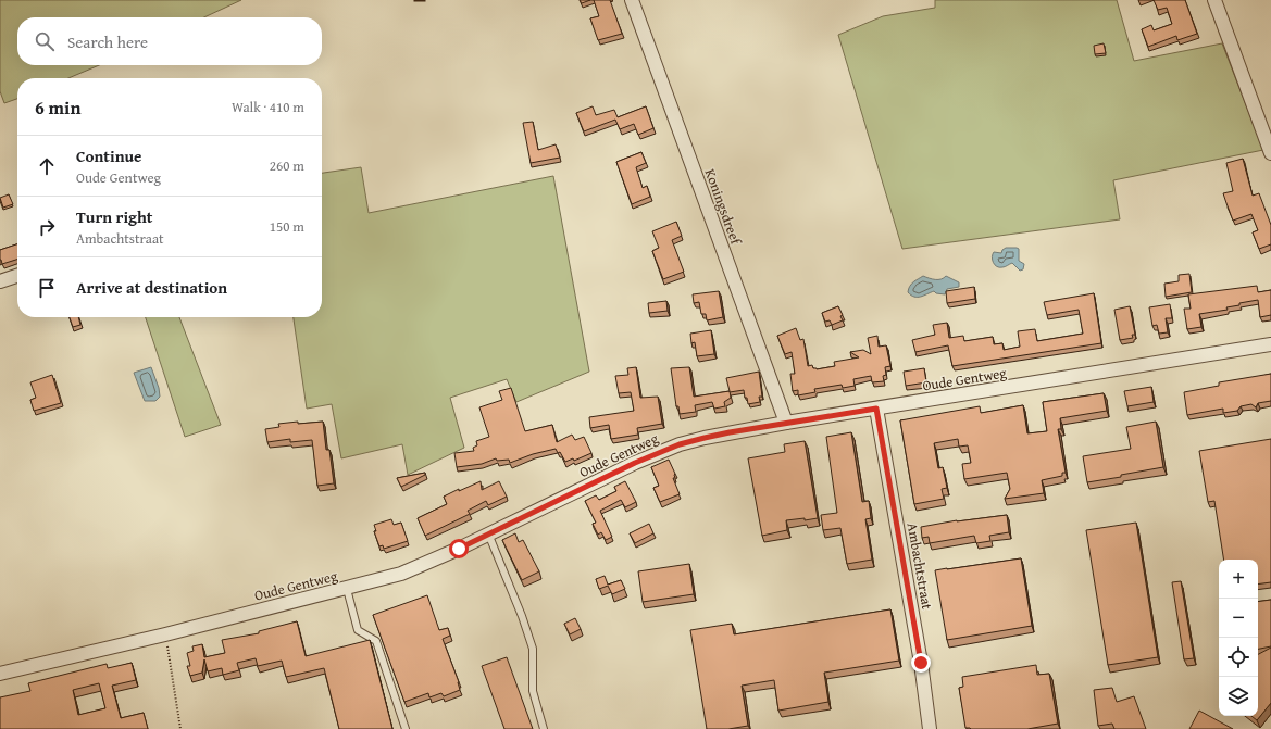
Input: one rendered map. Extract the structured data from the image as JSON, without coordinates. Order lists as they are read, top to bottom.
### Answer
{
  "streets": {
    "street": ["Koningsdreef", "Oude Gentweg", "Ambachtstraat"]
  },
  "crossings": [
    ["Koningsdreef", "Oude Gentweg"],
    ["Oude Gentweg", "Ambachtstraat"]
  ],
  "page": {
    "search": "Search here",
    "heading": ["6 min", "Walk · 410 m"],
    "list": [
      ["Continue", "Oude Gentweg", "260 m"],
      ["Turn right", "Ambachtstraat", "150 m"],
      "Arrive at destination"
    ],
    "map_buttons": ["+", "−"]
  }
}
